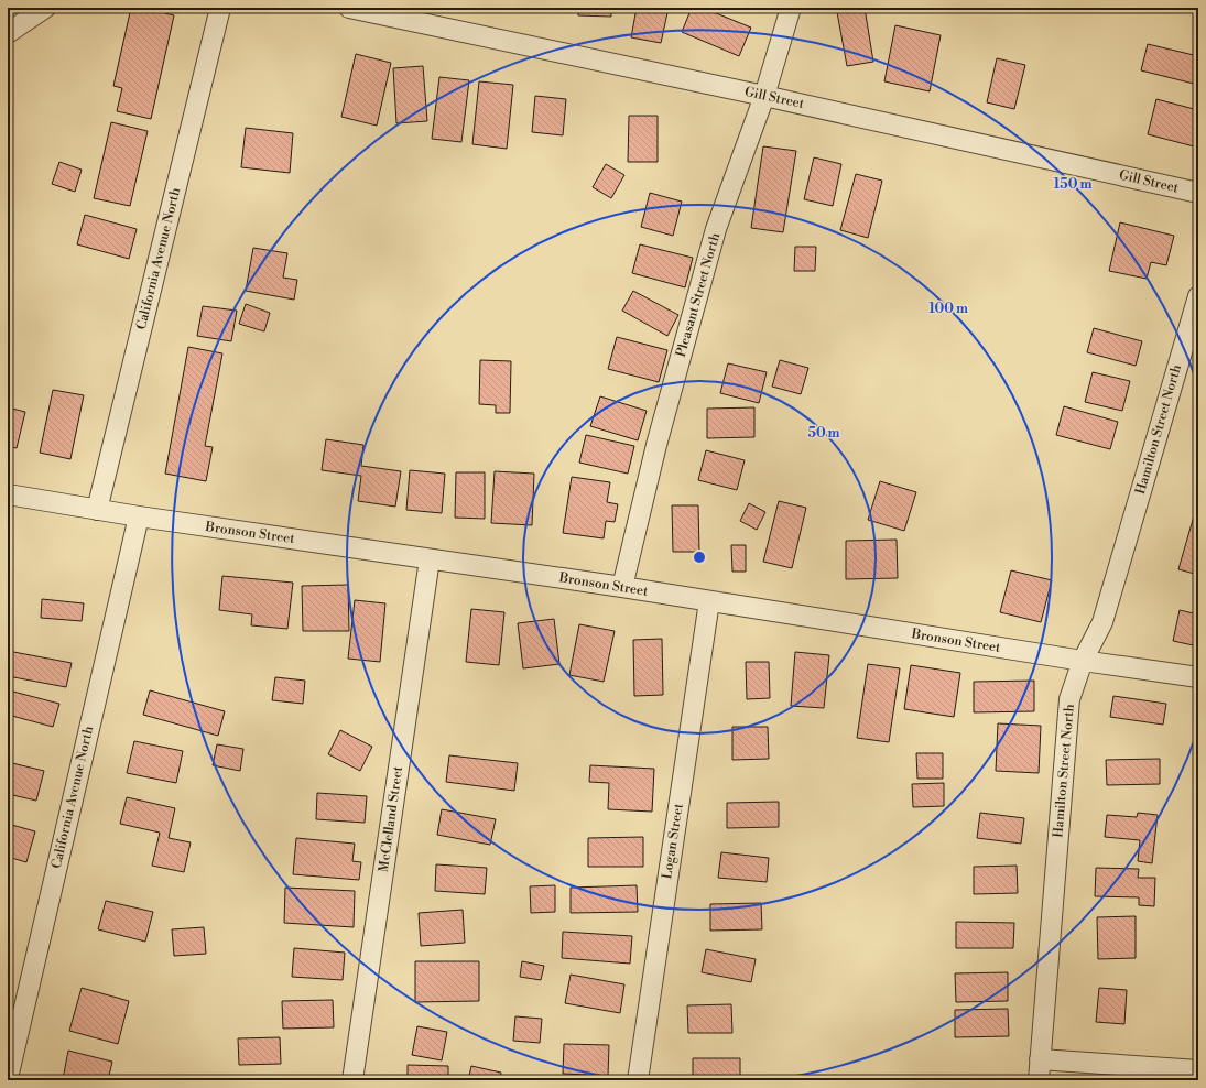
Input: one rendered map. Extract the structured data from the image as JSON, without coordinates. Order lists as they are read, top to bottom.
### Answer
{
  "streets": {
    "street": [
      "Gill Street",
      "California Avenue North",
      "Pleasant Street North",
      "Hamilton Street North",
      "Bronson Street",
      "McClelland Street",
      "Logan Street"
    ]
  },
  "crossings": [
    ["Gill Street", "Pleasant Street North"],
    ["California Avenue North", "Bronson Street"],
    ["Pleasant Street North", "Bronson Street"],
    ["Hamilton Street North", "Bronson Street"],
    ["Bronson Street", "McClelland Street"],
    ["Bronson Street", "Logan Street"]
  ],
  "rings": ["150 m", "100 m", "50 m"]
}
